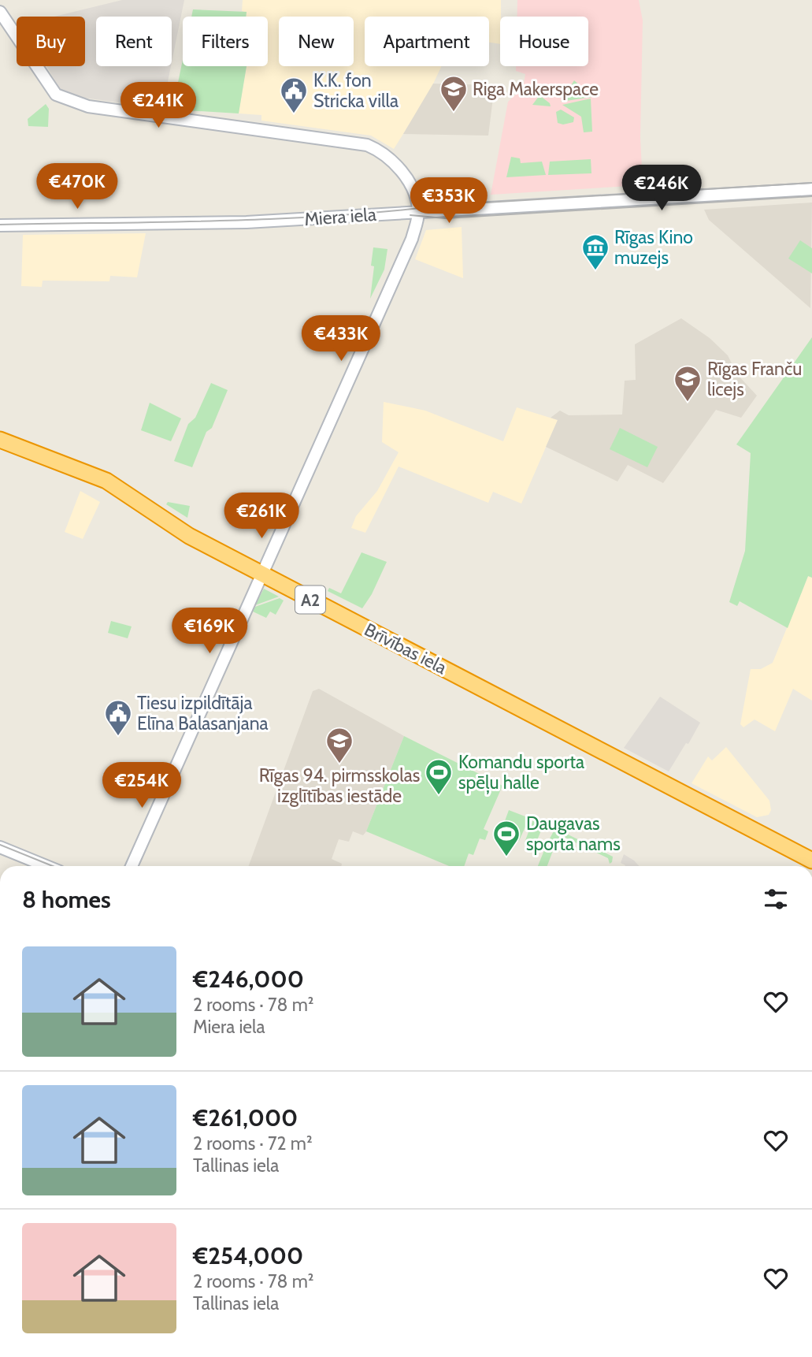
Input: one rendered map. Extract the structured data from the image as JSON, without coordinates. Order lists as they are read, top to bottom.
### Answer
{
  "streets": {
    "highway": ["A2", "Brīvības iela"],
    "street": ["Miera iela"]
  },
  "places": {
    "school or university": ["Riga Makerspace", "Rīgas Franču licejs", "Rīgas 94. pirmsskolas izglītības iestāde"],
    "public building": ["K.K. fon Stricka villa", "Tiesu izpildītāja Elīna Balasanjana"],
    "museum": ["Rīgas Kino muzejs"],
    "sports": ["Komandu sporta spēļu halle", "Daugavas sporta nams"]
  },
  "page": {
    "chip": [
      "Buy",
      "Rent",
      "Filters",
      "New",
      "Apartment",
      "House"
    ],
    "price": [
      "€241K",
      "€470K",
      "€246K",
      "€353K",
      "€433K",
      "€261K",
      "€169K",
      "€254K"
    ],
    "heading": "8 homes",
    "list": [
      {
        "name": "€246,000",
        "note": "2 rooms · 78 m² · Miera iela"
      },
      {
        "name": "€261,000",
        "note": "2 rooms · 72 m² · Tallinas iela"
      },
      {
        "name": "€254,000",
        "note": "2 rooms · 78 m² · Tallinas iela"
      }
    ]
  }
}
